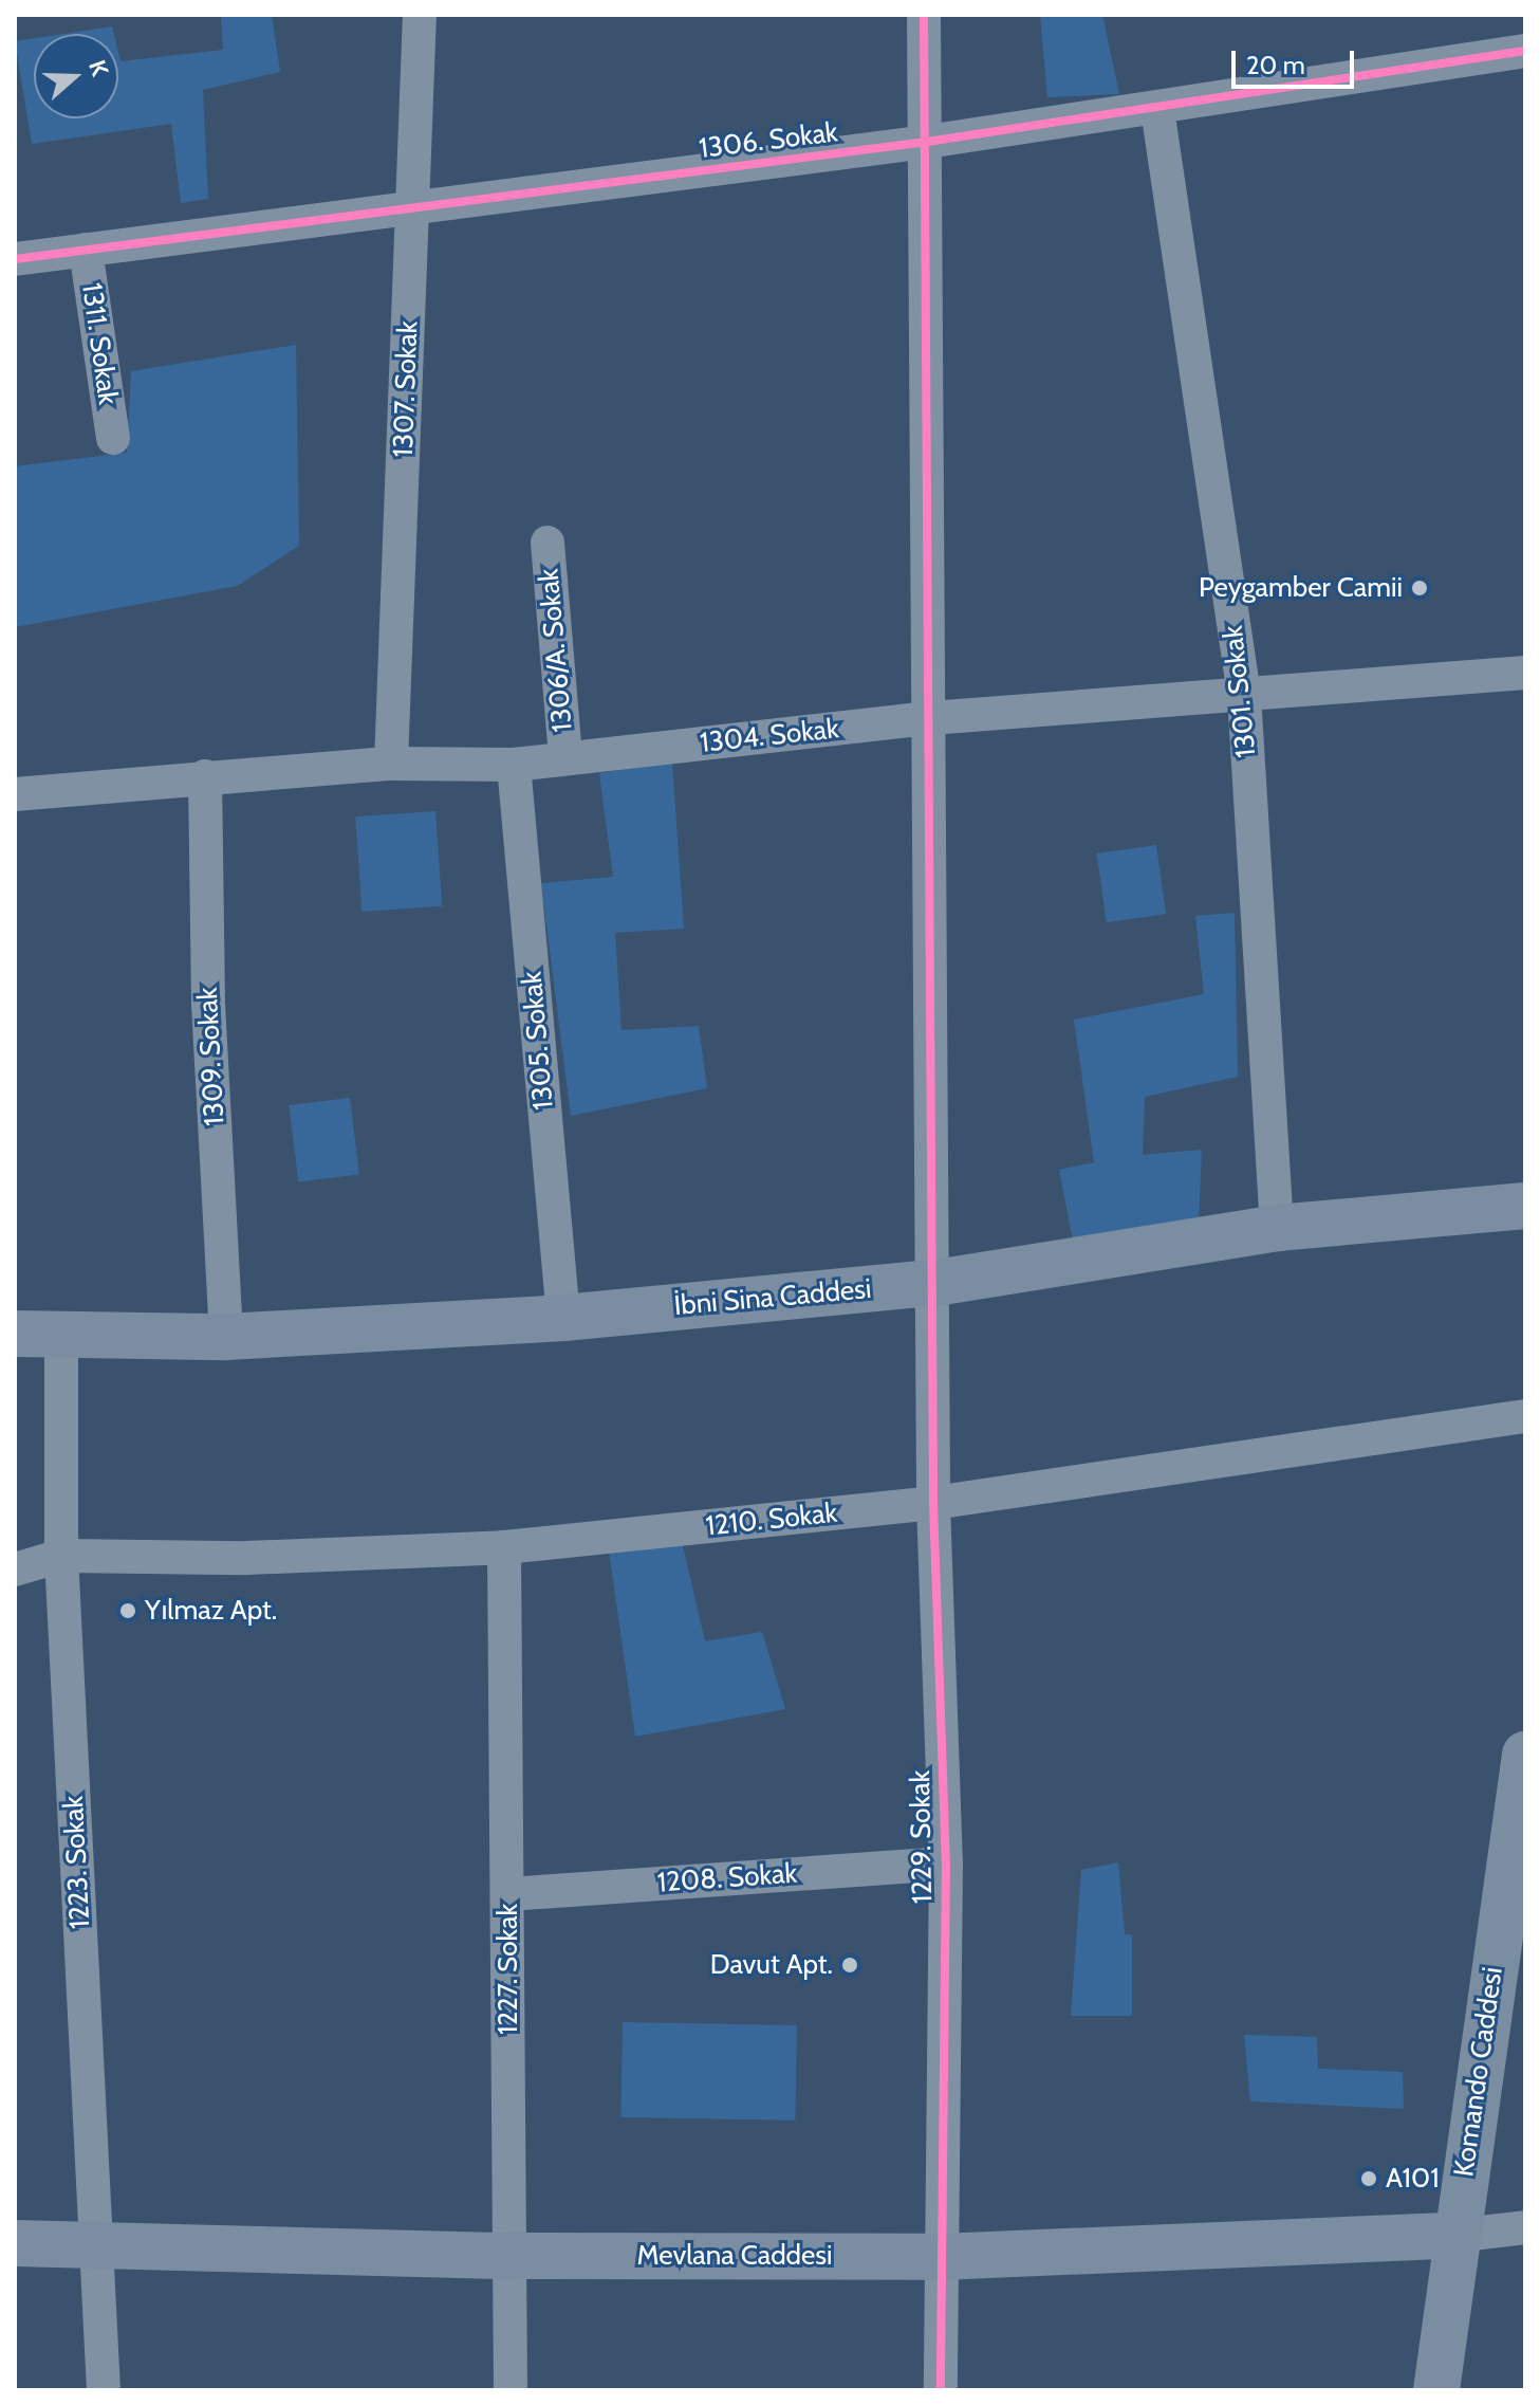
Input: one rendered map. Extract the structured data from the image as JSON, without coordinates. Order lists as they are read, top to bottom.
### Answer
{
  "streets": {
    "street": [
      "1306. Sokak",
      "1311. Sokak",
      "1307. Sokak",
      "1306/A. Sokak",
      "1301. Sokak",
      "1304. Sokak",
      "1305. Sokak",
      "1309. Sokak",
      "İbni Sina Caddesi",
      "1210. Sokak",
      "1229. Sokak",
      "1223. Sokak",
      "1208. Sokak",
      "1227. Sokak",
      "Komando Caddesi",
      "Mevlana Caddesi"
    ]
  },
  "crossings": [
    ["1306. Sokak", "1311. Sokak"],
    ["1306. Sokak", "1307. Sokak"],
    ["1306. Sokak", "1301. Sokak"],
    ["1306. Sokak", "1229. Sokak"],
    ["1307. Sokak", "1304. Sokak"],
    ["1306/A. Sokak", "1304. Sokak"],
    ["1301. Sokak", "1304. Sokak"],
    ["1301. Sokak", "İbni Sina Caddesi"],
    ["1304. Sokak", "1305. Sokak"],
    ["1304. Sokak", "1309. Sokak"],
    ["1304. Sokak", "1229. Sokak"],
    ["1305. Sokak", "İbni Sina Caddesi"],
    ["1309. Sokak", "İbni Sina Caddesi"],
    ["İbni Sina Caddesi", "1229. Sokak"],
    ["İbni Sina Caddesi", "1223. Sokak"],
    ["1210. Sokak", "1229. Sokak"],
    ["1210. Sokak", "1223. Sokak"],
    ["1210. Sokak", "1227. Sokak"],
    ["1229. Sokak", "1208. Sokak"],
    ["1229. Sokak", "Mevlana Caddesi"],
    ["1223. Sokak", "Mevlana Caddesi"],
    ["1208. Sokak", "1227. Sokak"],
    ["1227. Sokak", "Mevlana Caddesi"],
    ["Komando Caddesi", "Mevlana Caddesi"]
  ],
  "places": [
    "Peygamber Camii",
    "Yılmaz Apt.",
    "Davut Apt.",
    "A101"
  ],
  "scale_bar": "20 m",
  "north": "right"
}
